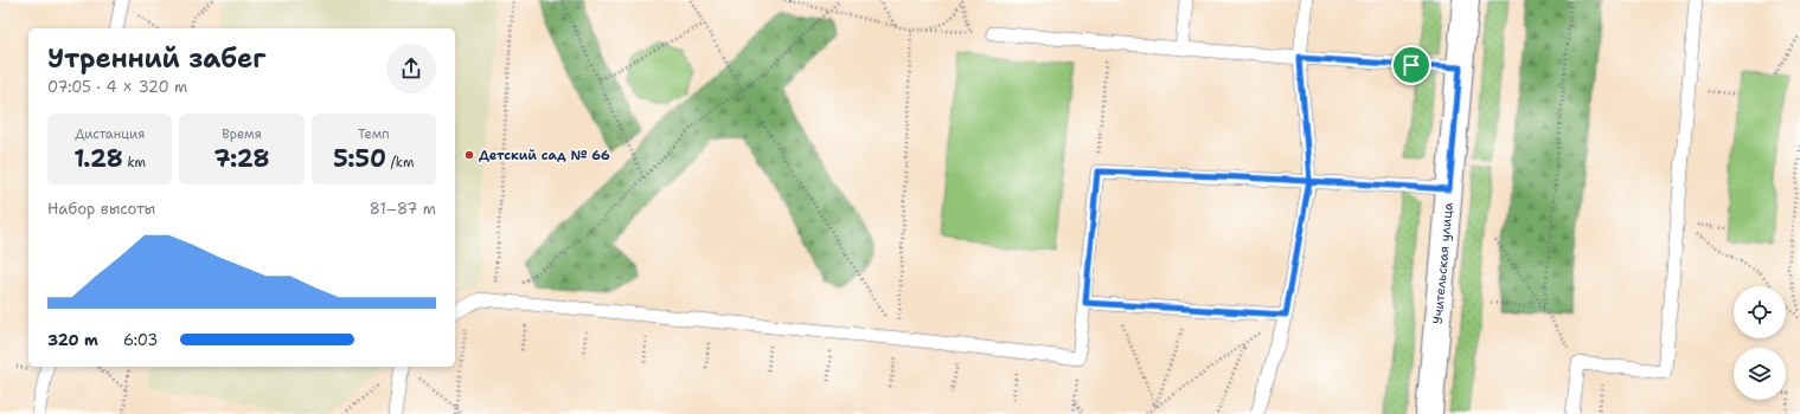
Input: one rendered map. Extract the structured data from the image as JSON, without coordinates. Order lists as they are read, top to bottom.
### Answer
{
  "streets": {
    "street": ["Учительская улица"]
  },
  "places": ["Детский сад № 66"],
  "page": {
    "heading": ["Утренний забег", "07:05 · 4 × 320 m"],
    "stats": [
      ["Дистанция", "1.28 km"],
      ["Время", "7:28"],
      ["Темп", "5:50 /km"]
    ],
    "chart": ["Набор высоты", "81–87 m"],
    "list": [
      {
        "name": "320 m",
        "note": "6:03"
      }
    ]
  }
}
